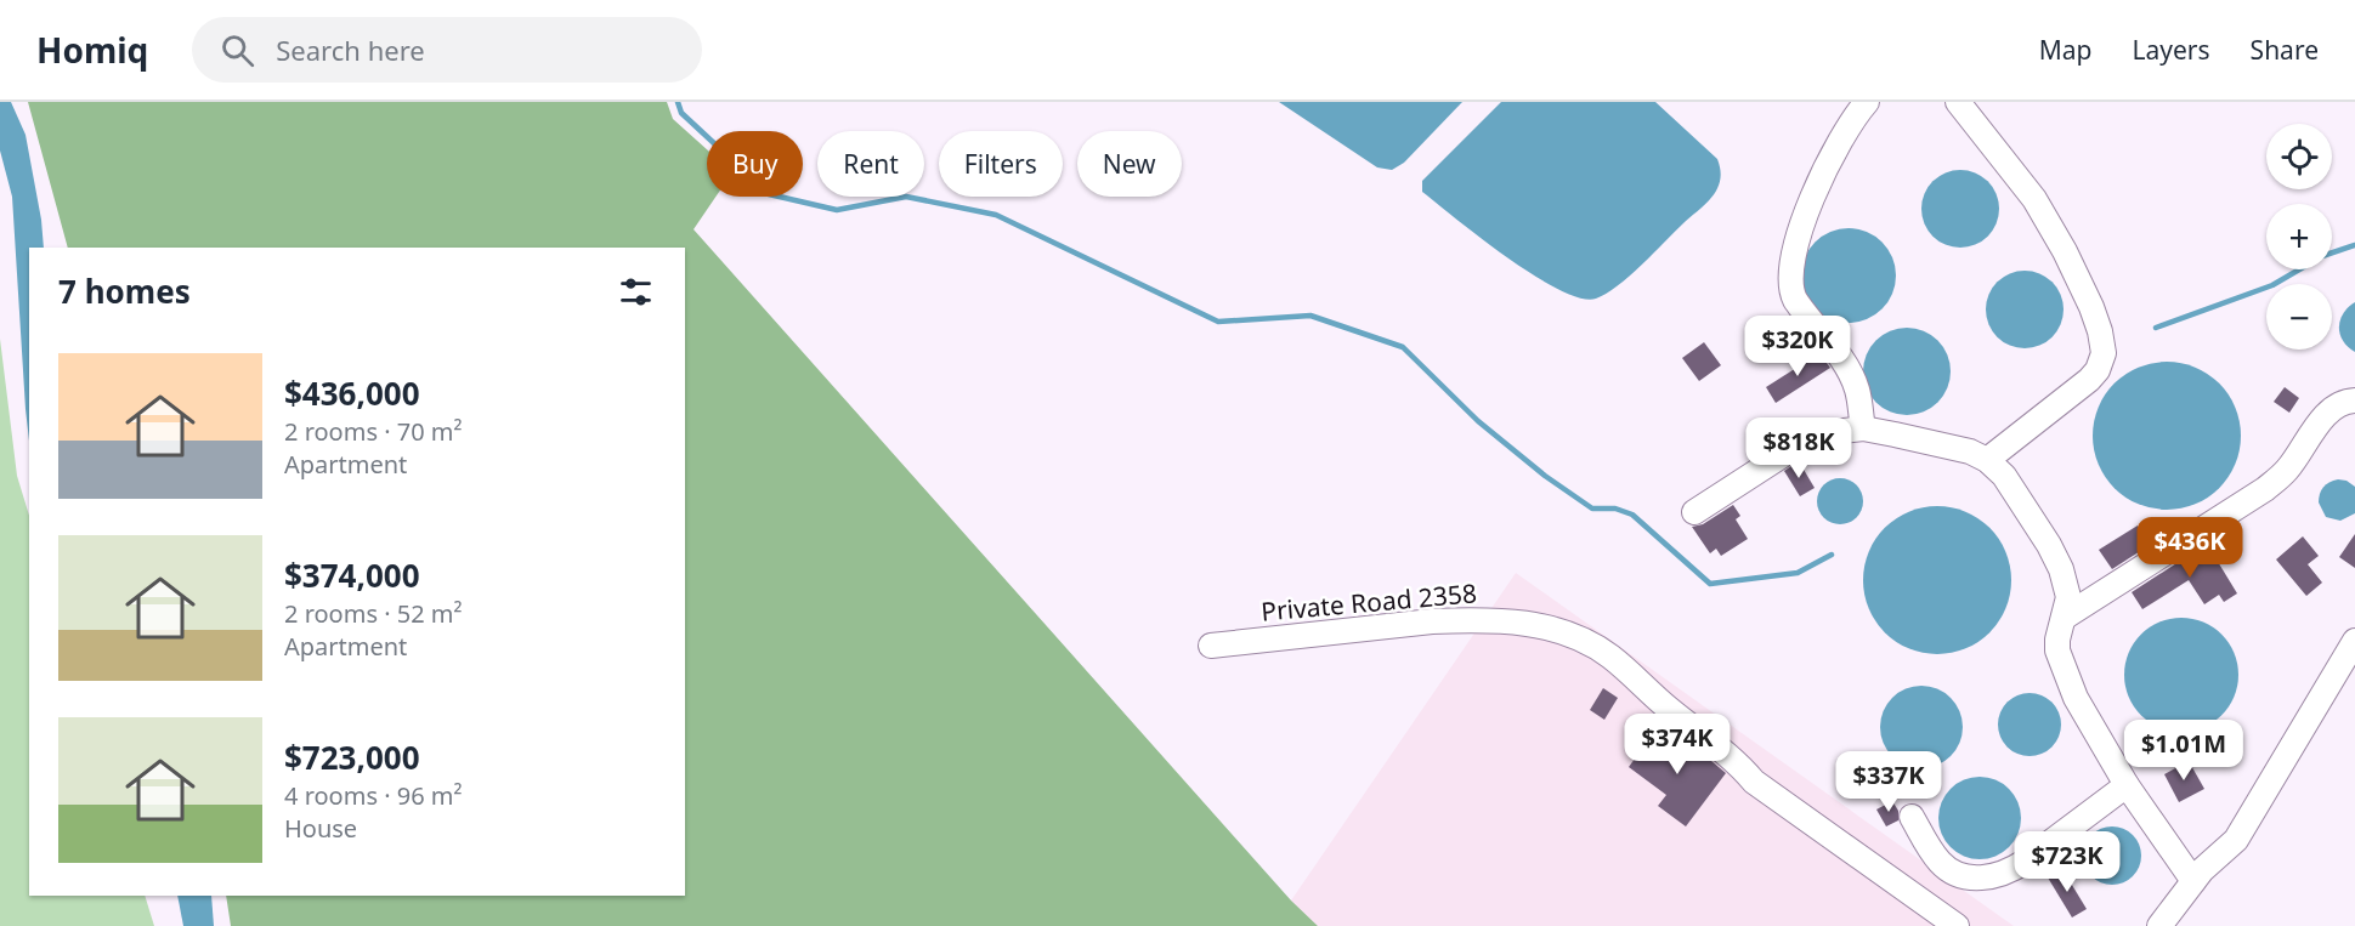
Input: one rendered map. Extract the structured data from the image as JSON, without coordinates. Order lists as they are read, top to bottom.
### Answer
{
  "streets": {
    "lane": ["Private Road 2358"]
  },
  "page": {
    "header": "Homiq",
    "search": "Search here",
    "nav": ["Map", "Layers", "Share"],
    "map_buttons": ["+", "−"],
    "chip": [
      "Buy",
      "Rent",
      "Filters",
      "New"
    ],
    "heading": "7 homes",
    "price": [
      "$320K",
      "$818K",
      "$436K",
      "$374K",
      "$1.01M",
      "$337K",
      "$723K"
    ],
    "list": [
      {
        "name": "$436,000",
        "note": "2 rooms · 70 m² · Apartment"
      },
      {
        "name": "$374,000",
        "note": "2 rooms · 52 m² · Apartment"
      },
      {
        "name": "$723,000",
        "note": "4 rooms · 96 m² · House"
      }
    ]
  }
}
